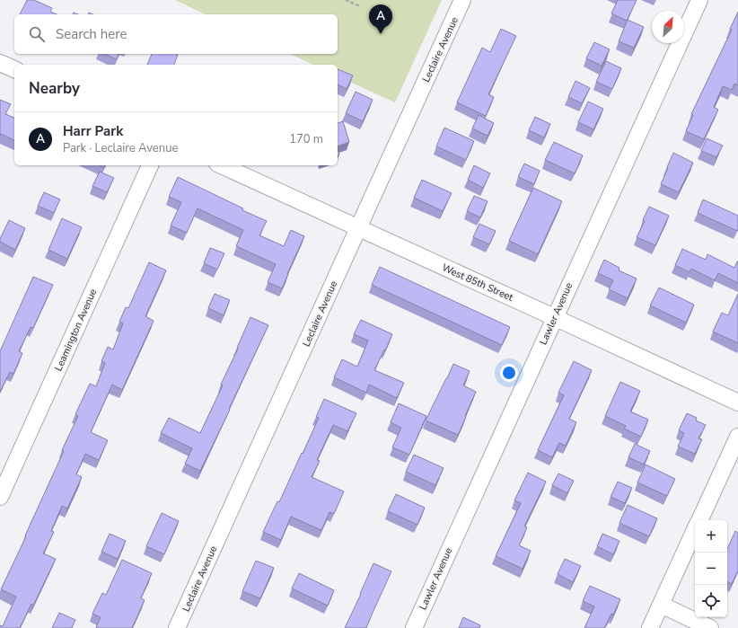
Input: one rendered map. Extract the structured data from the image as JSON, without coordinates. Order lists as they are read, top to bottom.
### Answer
{
  "streets": {
    "street": [
      "Leclaire Avenue",
      "West 85th Street",
      "Lawler Avenue",
      "Leamington Avenue"
    ]
  },
  "crossings": [
    ["Leclaire Avenue", "West 85th Street"],
    ["West 85th Street", "Lawler Avenue"]
  ],
  "north": "top right",
  "page": {
    "pins": "A",
    "search": "Search here",
    "heading": "Nearby",
    "list": [
      {
        "mark": "A",
        "name": "Harr Park",
        "note": "Park · Leclaire Avenue",
        "value": "170 m"
      }
    ],
    "map_buttons": ["+", "−"]
  }
}
